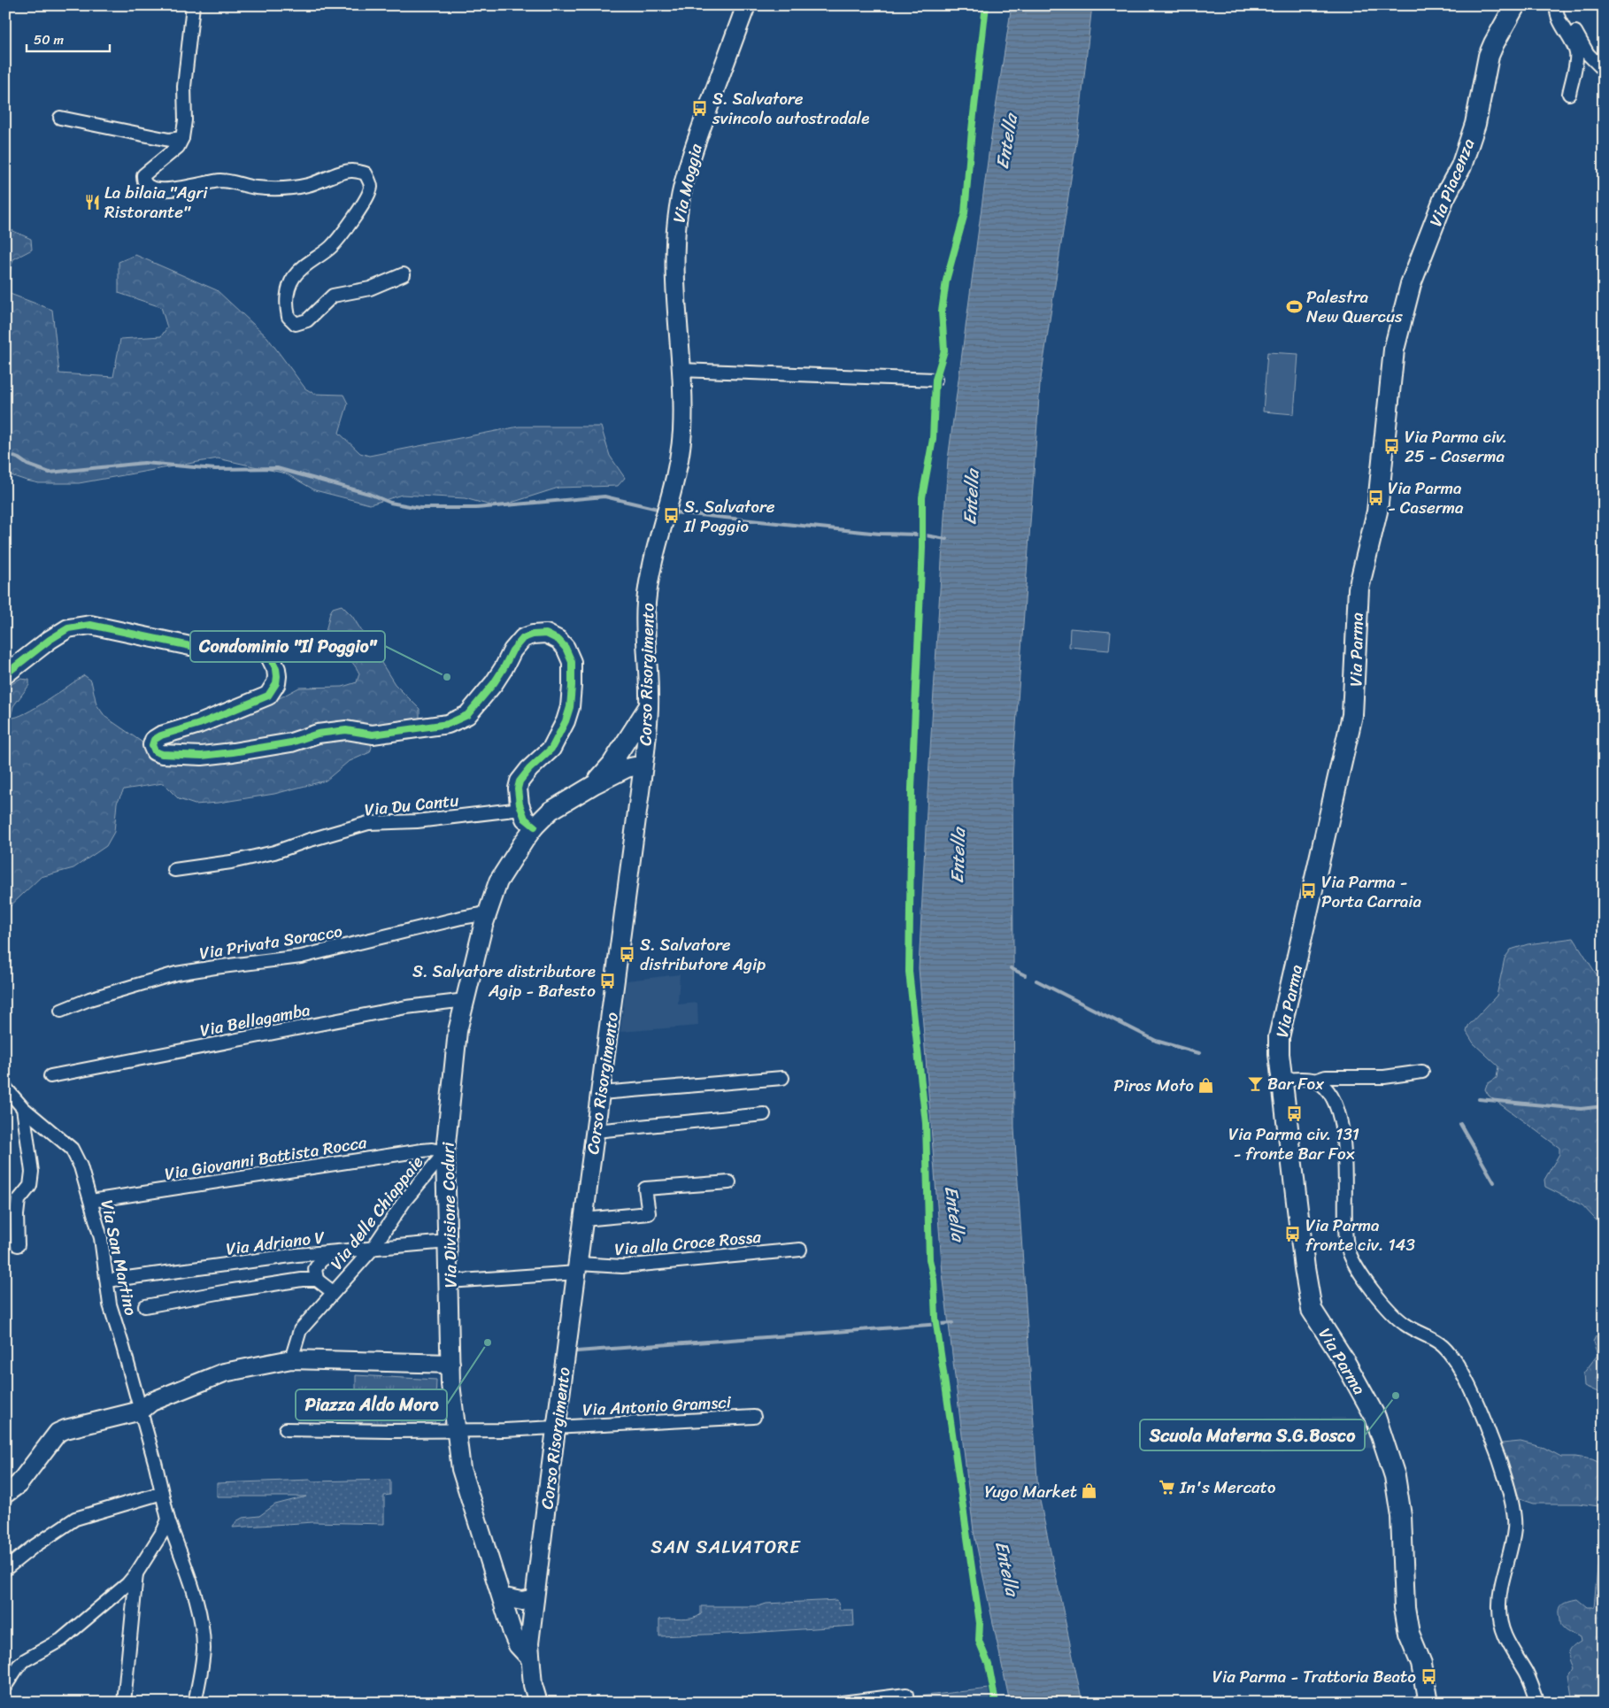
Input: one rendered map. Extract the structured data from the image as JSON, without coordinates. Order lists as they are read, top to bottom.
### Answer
{
  "streets": {
    "main road": ["Via Piacenza", "Via Parma"],
    "street": [
      "Via Moggia",
      "Corso Risorgimento",
      "Via Du Cantu",
      "Via Privata Soracco",
      "Via Bellagamba",
      "Via Giovanni Battista Rocca",
      "Via delle Chiappaie",
      "Via Divisione Coduri",
      "Via Adriano V",
      "Via alla Croce Rossa",
      "Via San Martino",
      "Via Antonio Gramsci"
    ]
  },
  "crossings": [
    ["Via Piacenza", "Via Parma"],
    ["Via Moggia", "Corso Risorgimento"],
    ["Corso Risorgimento", "Via Divisione Coduri"],
    ["Corso Risorgimento", "Via alla Croce Rossa"],
    ["Corso Risorgimento", "Via Antonio Gramsci"],
    ["Via Privata Soracco", "Via Divisione Coduri"],
    ["Via Bellagamba", "Via Divisione Coduri"],
    ["Via Giovanni Battista Rocca", "Via delle Chiappaie"],
    ["Via Giovanni Battista Rocca", "Via Divisione Coduri"],
    ["Via Giovanni Battista Rocca", "Via San Martino"],
    ["Via delle Chiappaie", "Via Divisione Coduri"],
    ["Via delle Chiappaie", "Via Adriano V"],
    ["Via Divisione Coduri", "Via Adriano V"],
    ["Via Divisione Coduri", "Via alla Croce Rossa"],
    ["Via Divisione Coduri", "Via Antonio Gramsci"],
    ["Via Adriano V", "Via San Martino"]
  ],
  "districts": ["SAN SALVATORE"],
  "water": ["Entella"],
  "places": {
    "bus stop": [
      "S. Salvatore svincolo autostradale",
      "Via Parma civ. 25 - Caserma",
      "Via Parma - Caserma",
      "S. Salvatore Il Poggio",
      "Via Parma - Porta Carraia",
      "S. Salvatore distributore Agip",
      "S. Salvatore distributore Agip - Batesto",
      "Via Parma civ. 131 - fronte Bar Fox",
      "Via Parma fronte civ. 143",
      "Via Parma - Trattoria Beato"
    ],
    "restaurant": ["La bilaia \"Agri Ristorante\""],
    "sports": ["Palestra New Quercus"],
    "other": ["Condominio \"Il Poggio\"", "Piazza Aldo Moro", "Scuola Materna S.G.Bosco"],
    "bar": ["Bar Fox"],
    "shop": ["Piros Moto", "Yugo Market"],
    "supermarket": ["In's Mercato"]
  },
  "scale_bar": "50 m"
}
